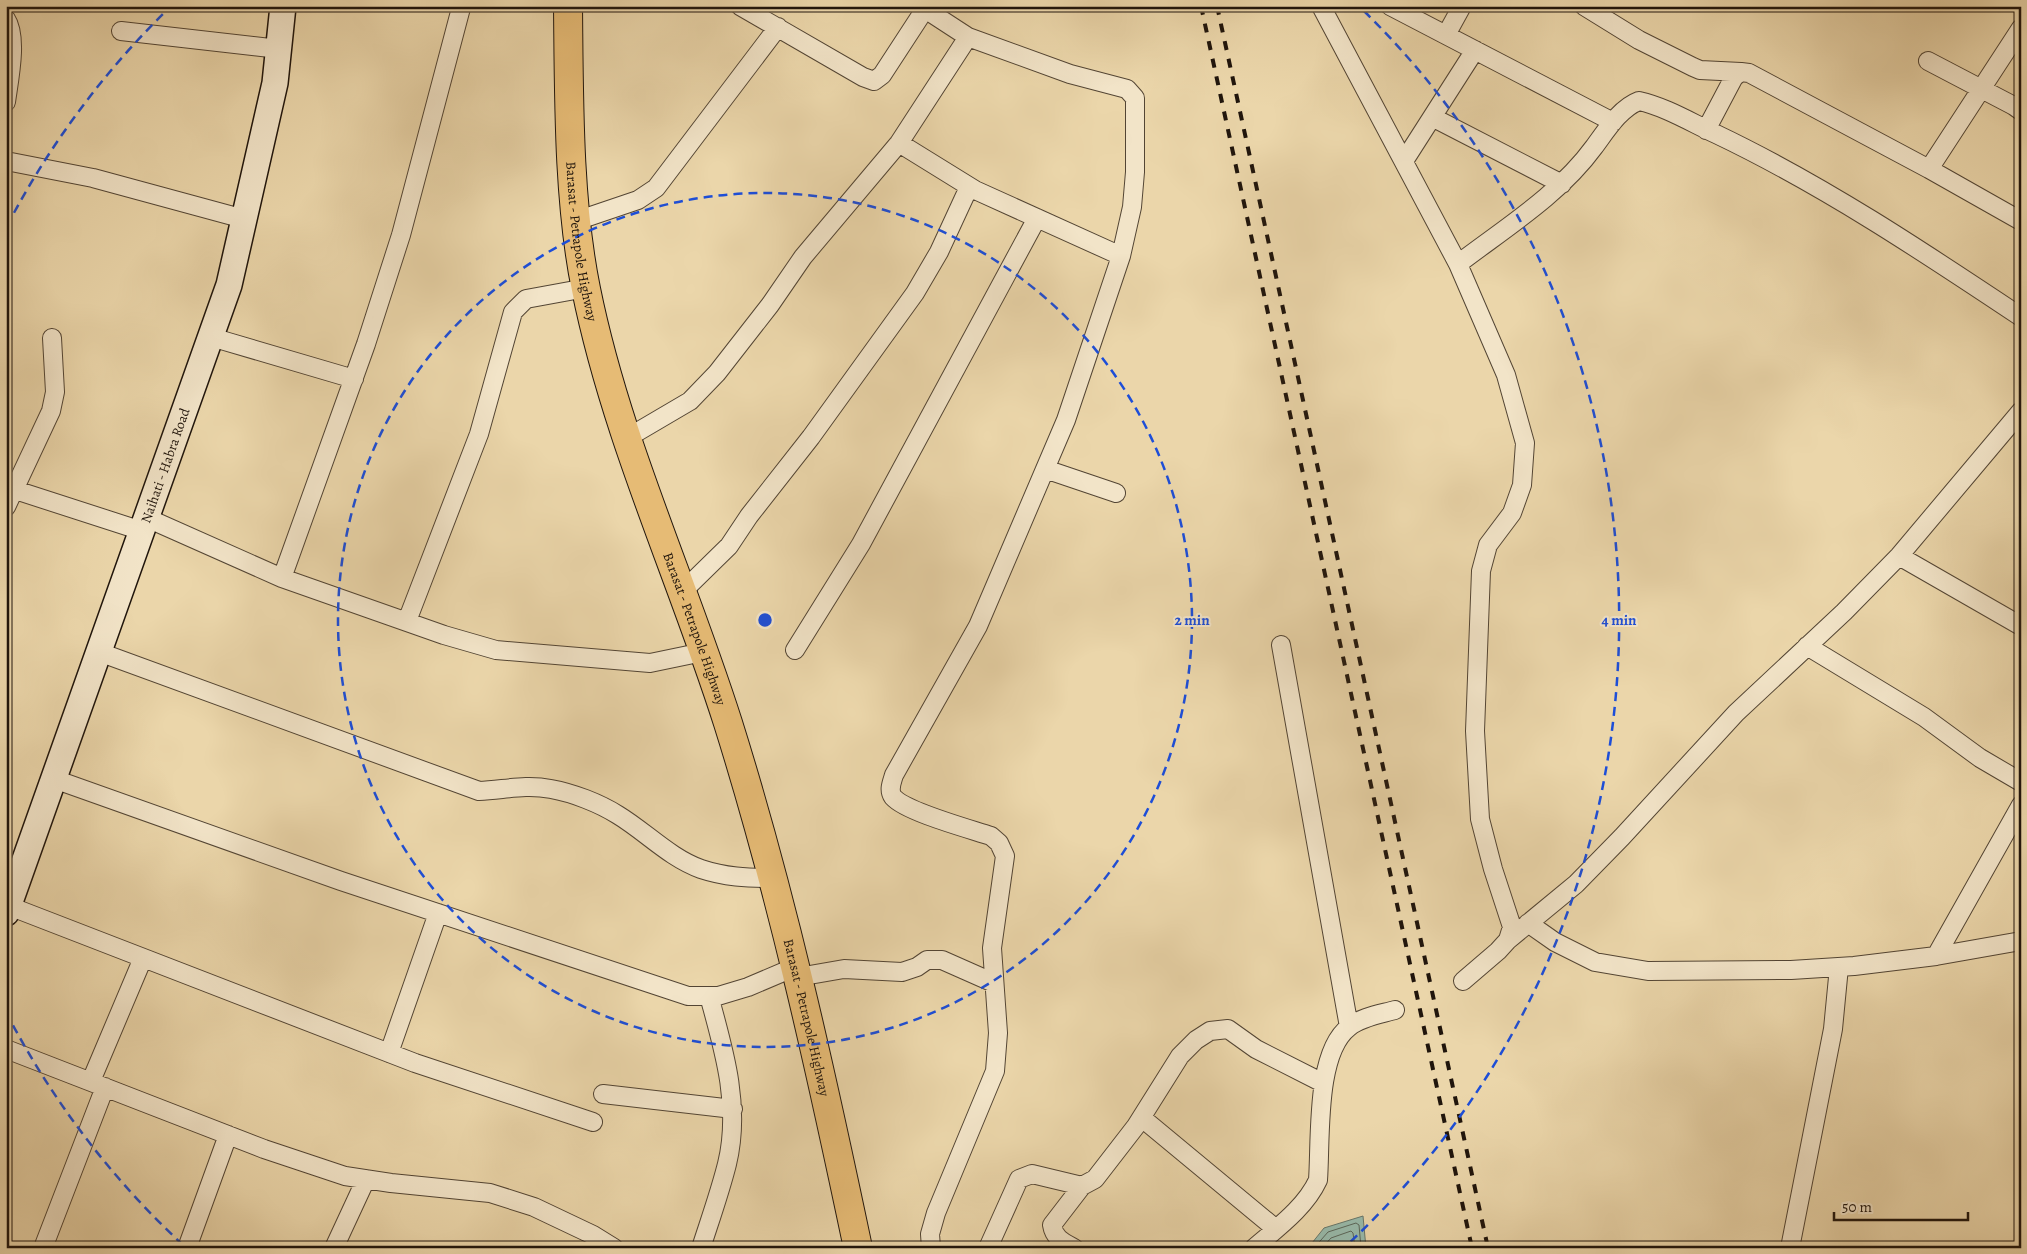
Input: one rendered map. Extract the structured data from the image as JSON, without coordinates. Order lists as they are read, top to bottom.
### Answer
{
  "streets": {
    "highway": ["Barasat - Petrapole Highway"],
    "main road": ["Naihati - Habra Road"]
  },
  "scale_bar": "50 m",
  "rings": ["2 min", "4 min"]
}
